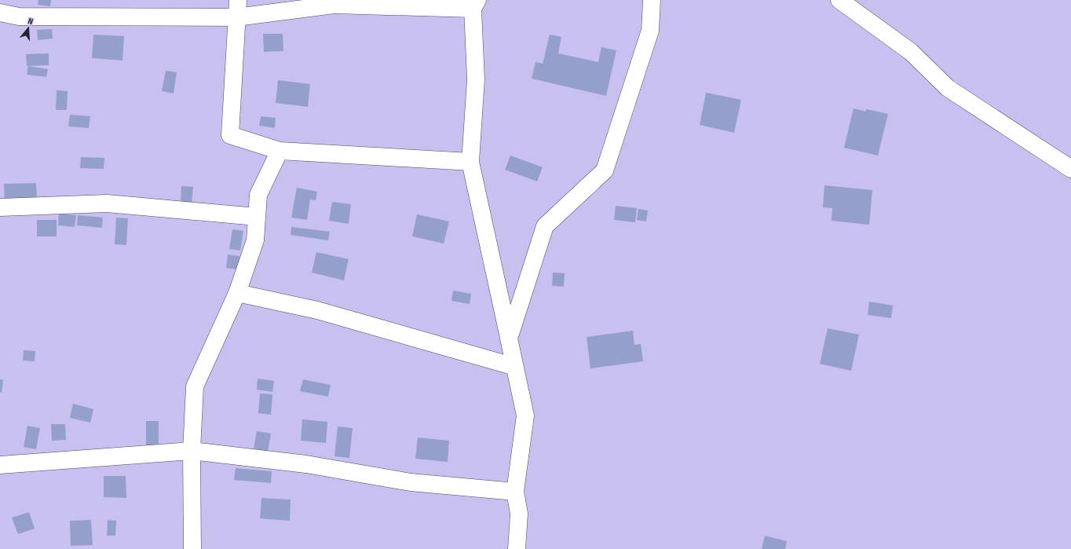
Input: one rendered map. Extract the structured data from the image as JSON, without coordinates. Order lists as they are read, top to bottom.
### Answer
{
  "north": "top"
}
